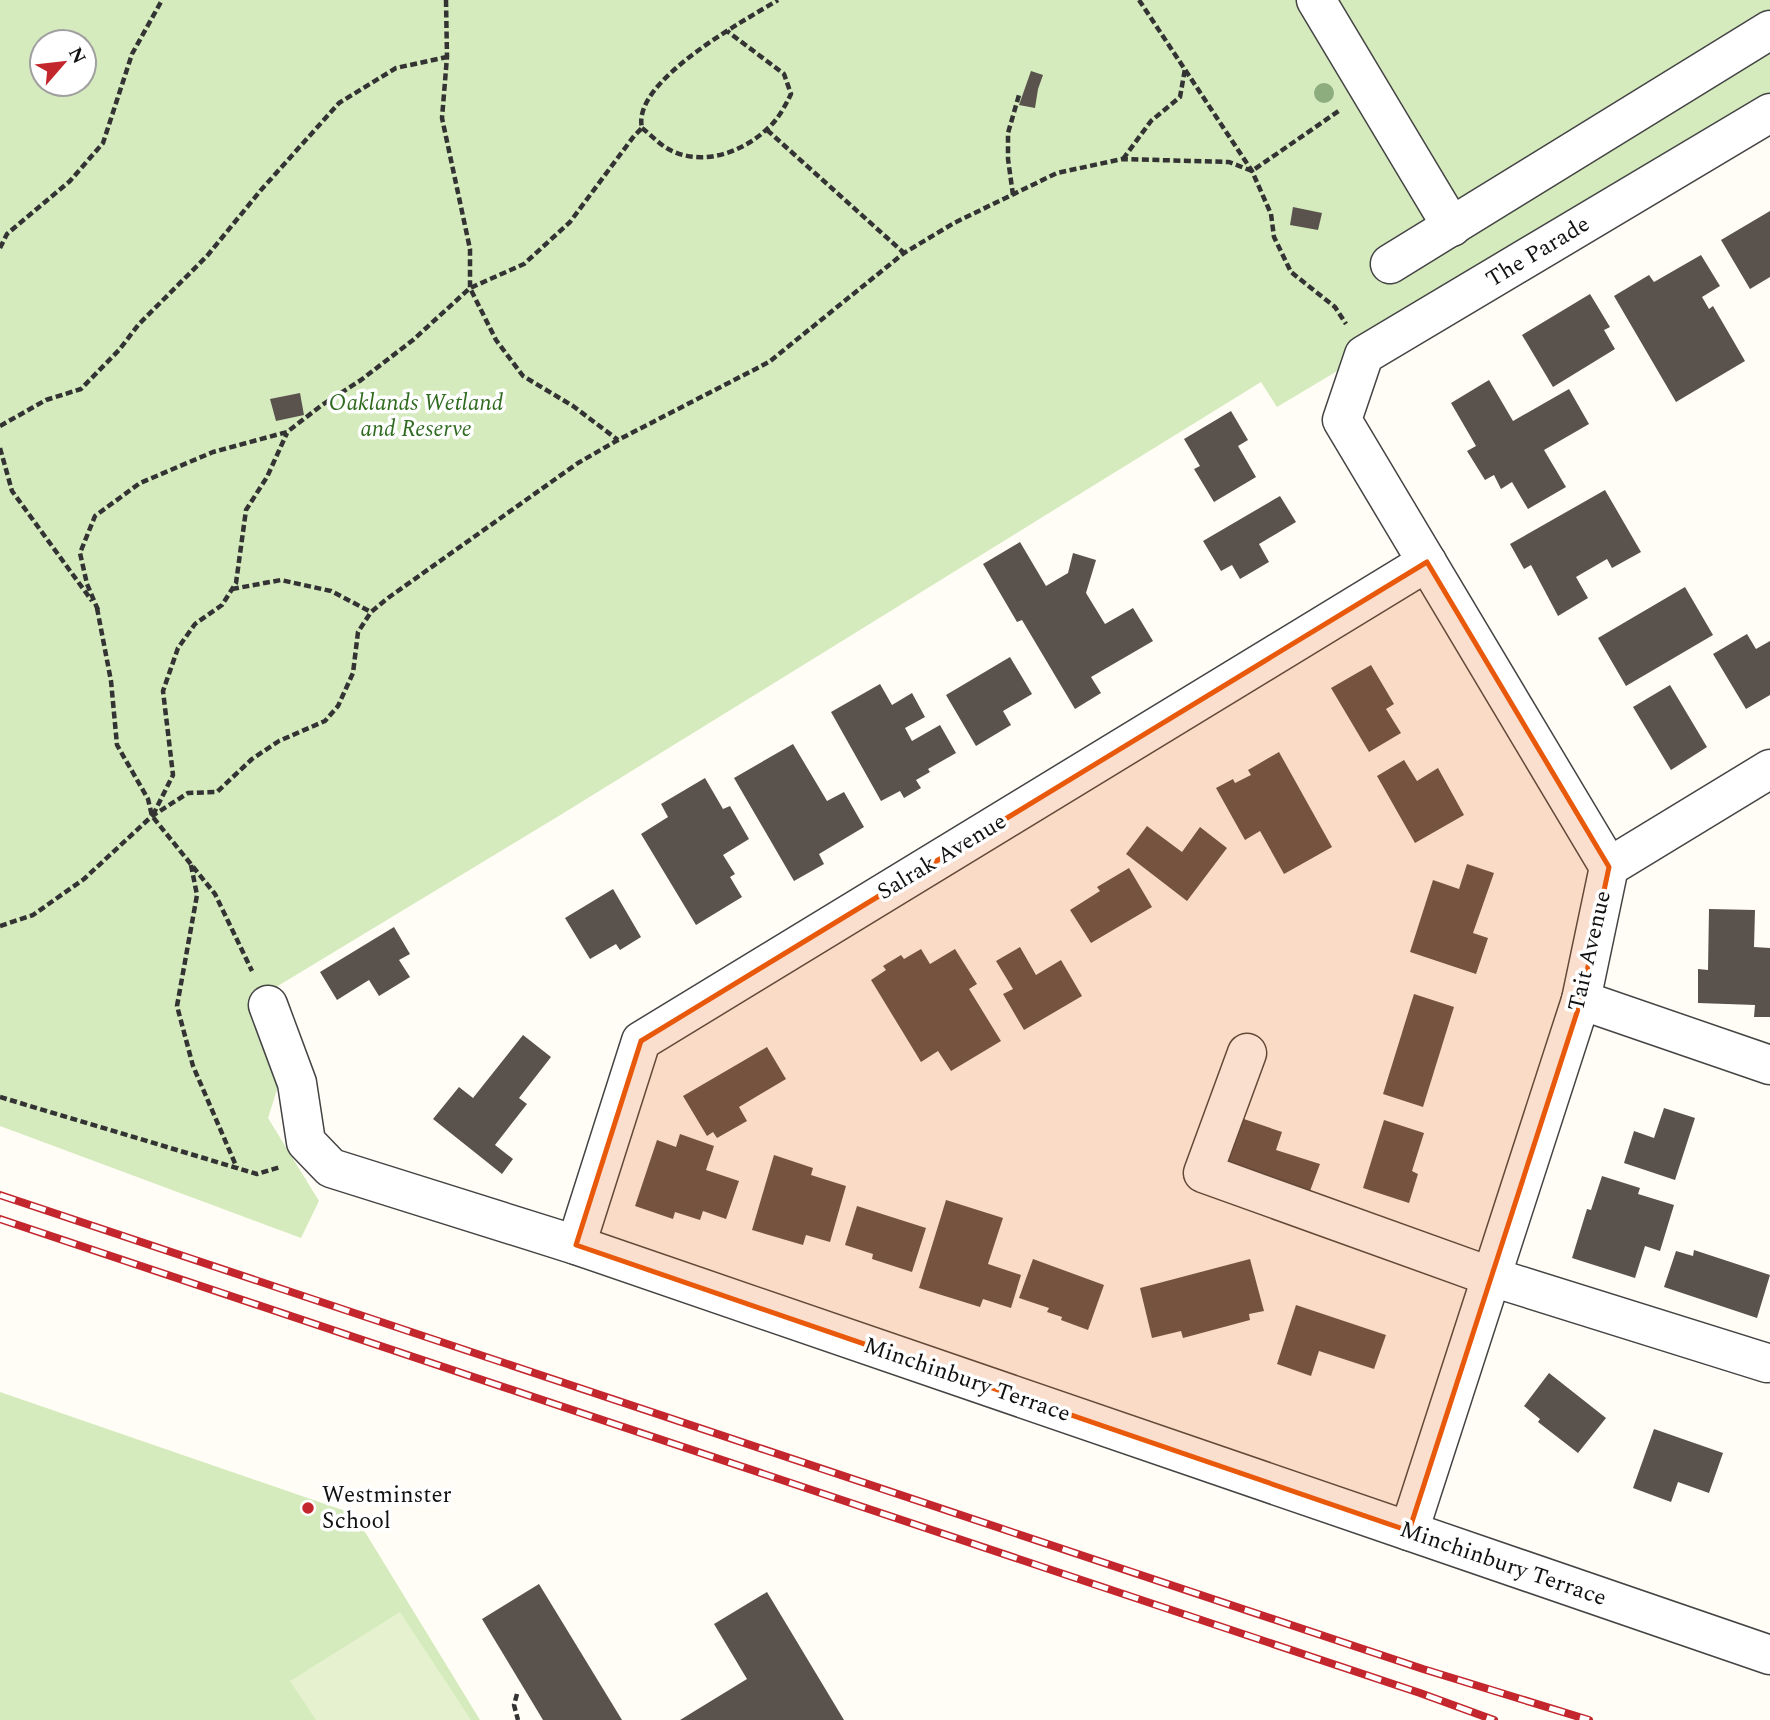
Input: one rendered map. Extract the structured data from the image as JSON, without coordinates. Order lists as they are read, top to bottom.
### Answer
{
  "streets": {
    "street": [
      "The Parade",
      "Salrak Avenue",
      "Tait Avenue",
      "Minchinbury Terrace"
    ]
  },
  "crossings": [
    ["The Parade", "Tait Avenue"],
    ["Salrak Avenue", "Tait Avenue"],
    ["Salrak Avenue", "Minchinbury Terrace"],
    ["Tait Avenue", "Minchinbury Terrace"]
  ],
  "parks": ["Oaklands Wetland and Reserve"],
  "places": ["Westminster School"],
  "north": "top right"
}
